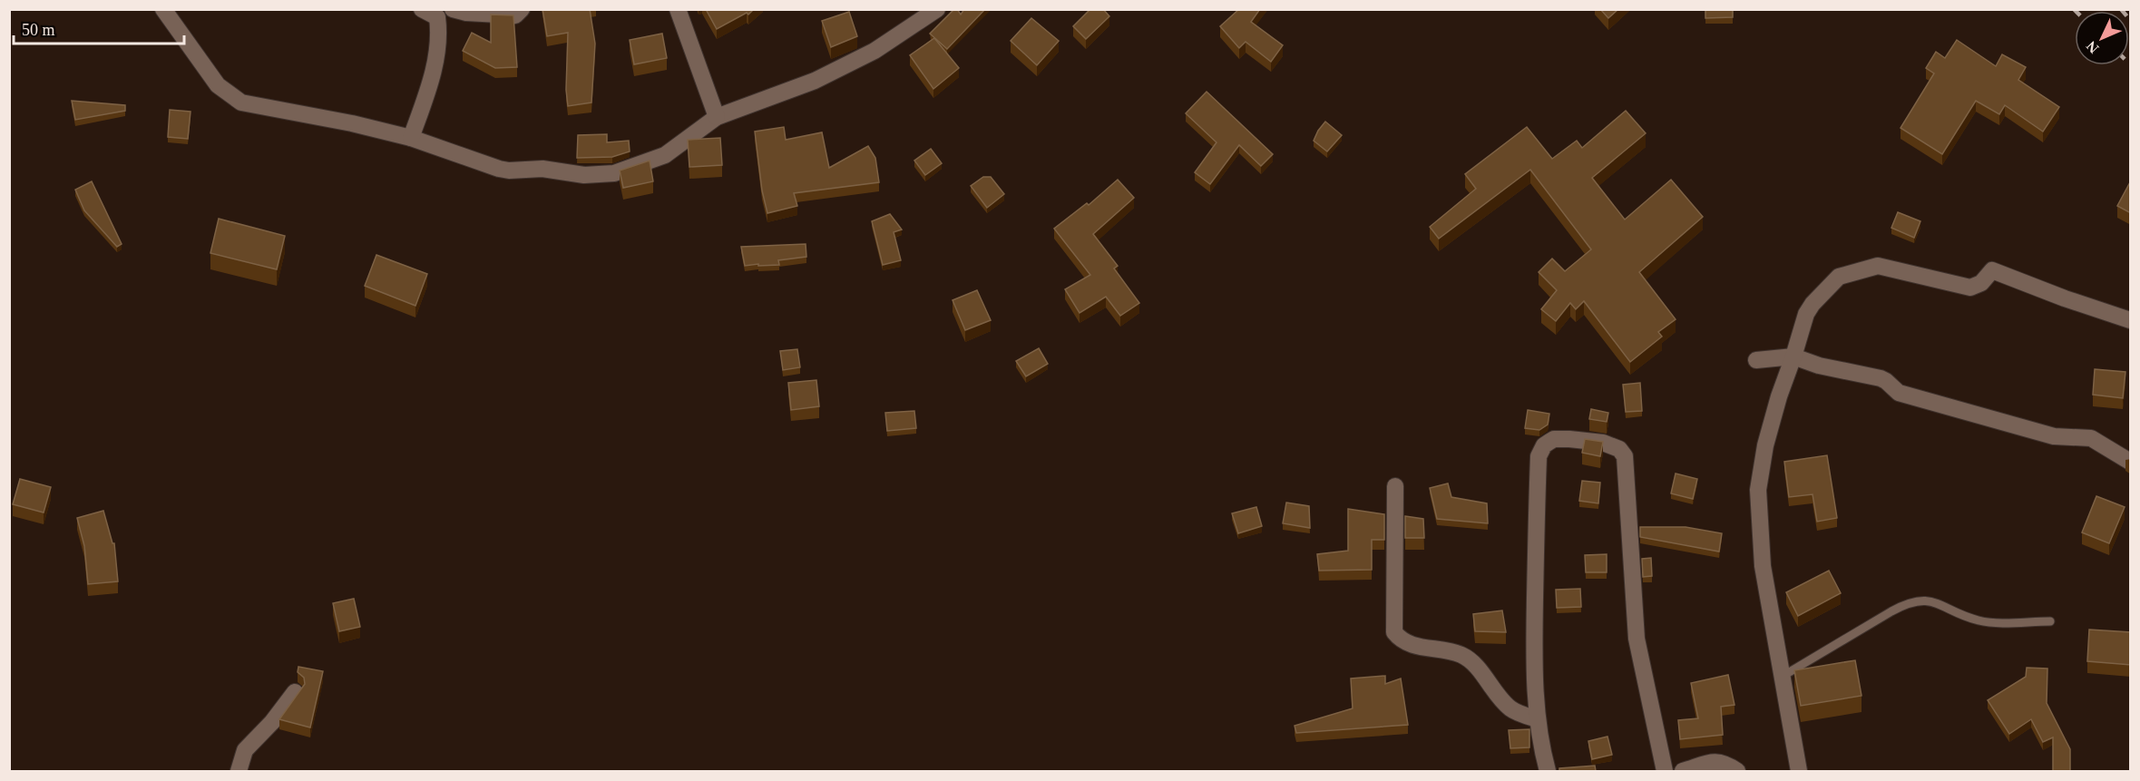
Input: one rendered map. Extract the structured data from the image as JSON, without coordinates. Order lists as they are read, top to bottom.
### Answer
{
  "scale_bar": "50 m",
  "north": "bottom left"
}
